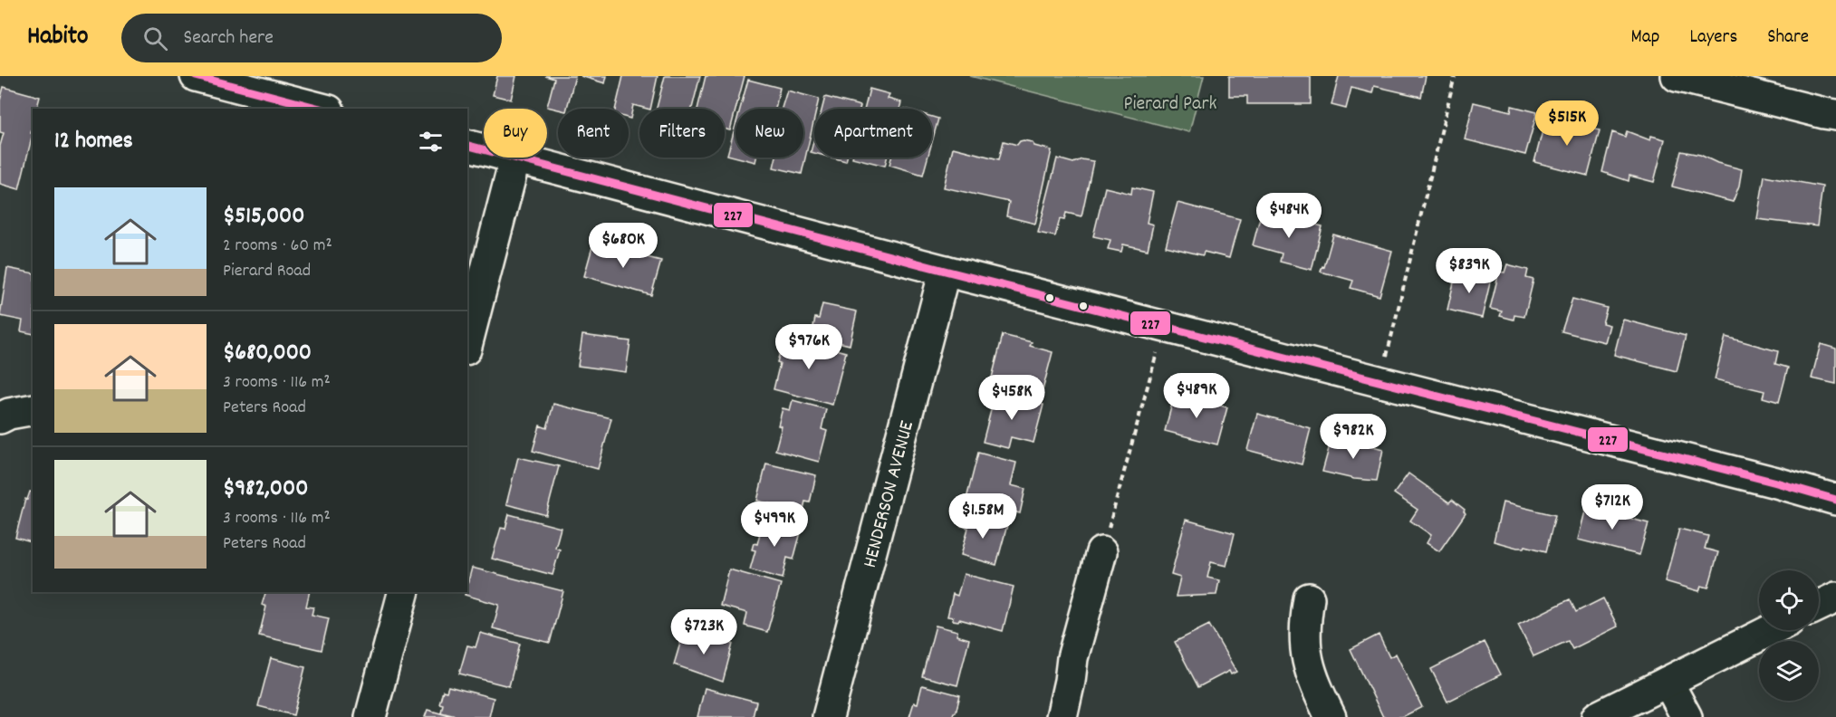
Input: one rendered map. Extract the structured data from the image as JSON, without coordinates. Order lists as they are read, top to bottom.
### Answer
{
  "streets": {
    "street": ["HENDERSON AVENUE"]
  },
  "parks": ["Pierard Park"],
  "lines": ["transit line 227"],
  "page": {
    "header": "Habito",
    "search": "Search here",
    "nav": ["Map", "Layers", "Share"],
    "price": [
      "$515K",
      "$484K",
      "$680K",
      "$839K",
      "$976K",
      "$489K",
      "$458K",
      "$982K",
      "$712K",
      "$1.58M",
      "$499K",
      "$723K"
    ],
    "chip": [
      "Buy",
      "Rent",
      "Filters",
      "New",
      "Apartment"
    ],
    "heading": "12 homes",
    "list": [
      {
        "name": "$515,000",
        "note": "2 rooms · 60 m² · Pierard Road"
      },
      {
        "name": "$680,000",
        "note": "3 rooms · 116 m² · Peters Road"
      },
      {
        "name": "$982,000",
        "note": "3 rooms · 116 m² · Peters Road"
      }
    ]
  }
}
